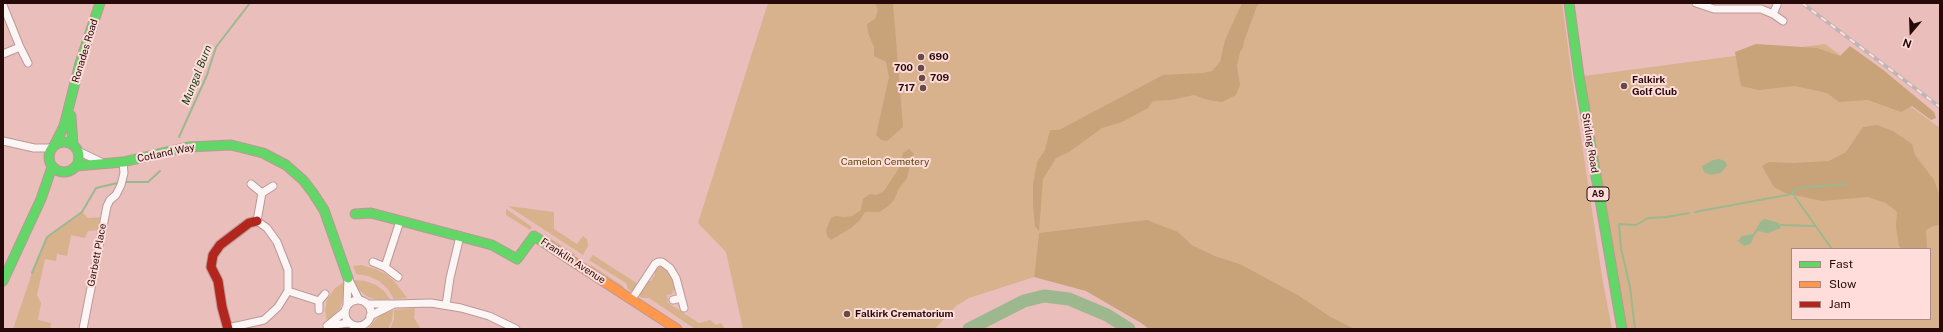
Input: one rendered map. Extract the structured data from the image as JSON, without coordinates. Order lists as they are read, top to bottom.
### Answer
{
  "streets": {
    "street": [
      "Ronades Road",
      "Stirling Road",
      "Cotland Way",
      "A9",
      "Garbett Place",
      "Franklin Avenue"
    ]
  },
  "crossings": [
    ["Ronades Road", "Cotland Way"],
    ["Cotland Way", "Garbett Place"]
  ],
  "water": ["Mungal Burn"],
  "parks": ["Camelon Cemetery"],
  "places": [
    "690",
    "700",
    "709",
    "Falkirk Golf Club",
    "717",
    "Falkirk Crematorium"
  ],
  "legend": ["Fast", "Slow", "Jam"],
  "north": "bottom"
}
